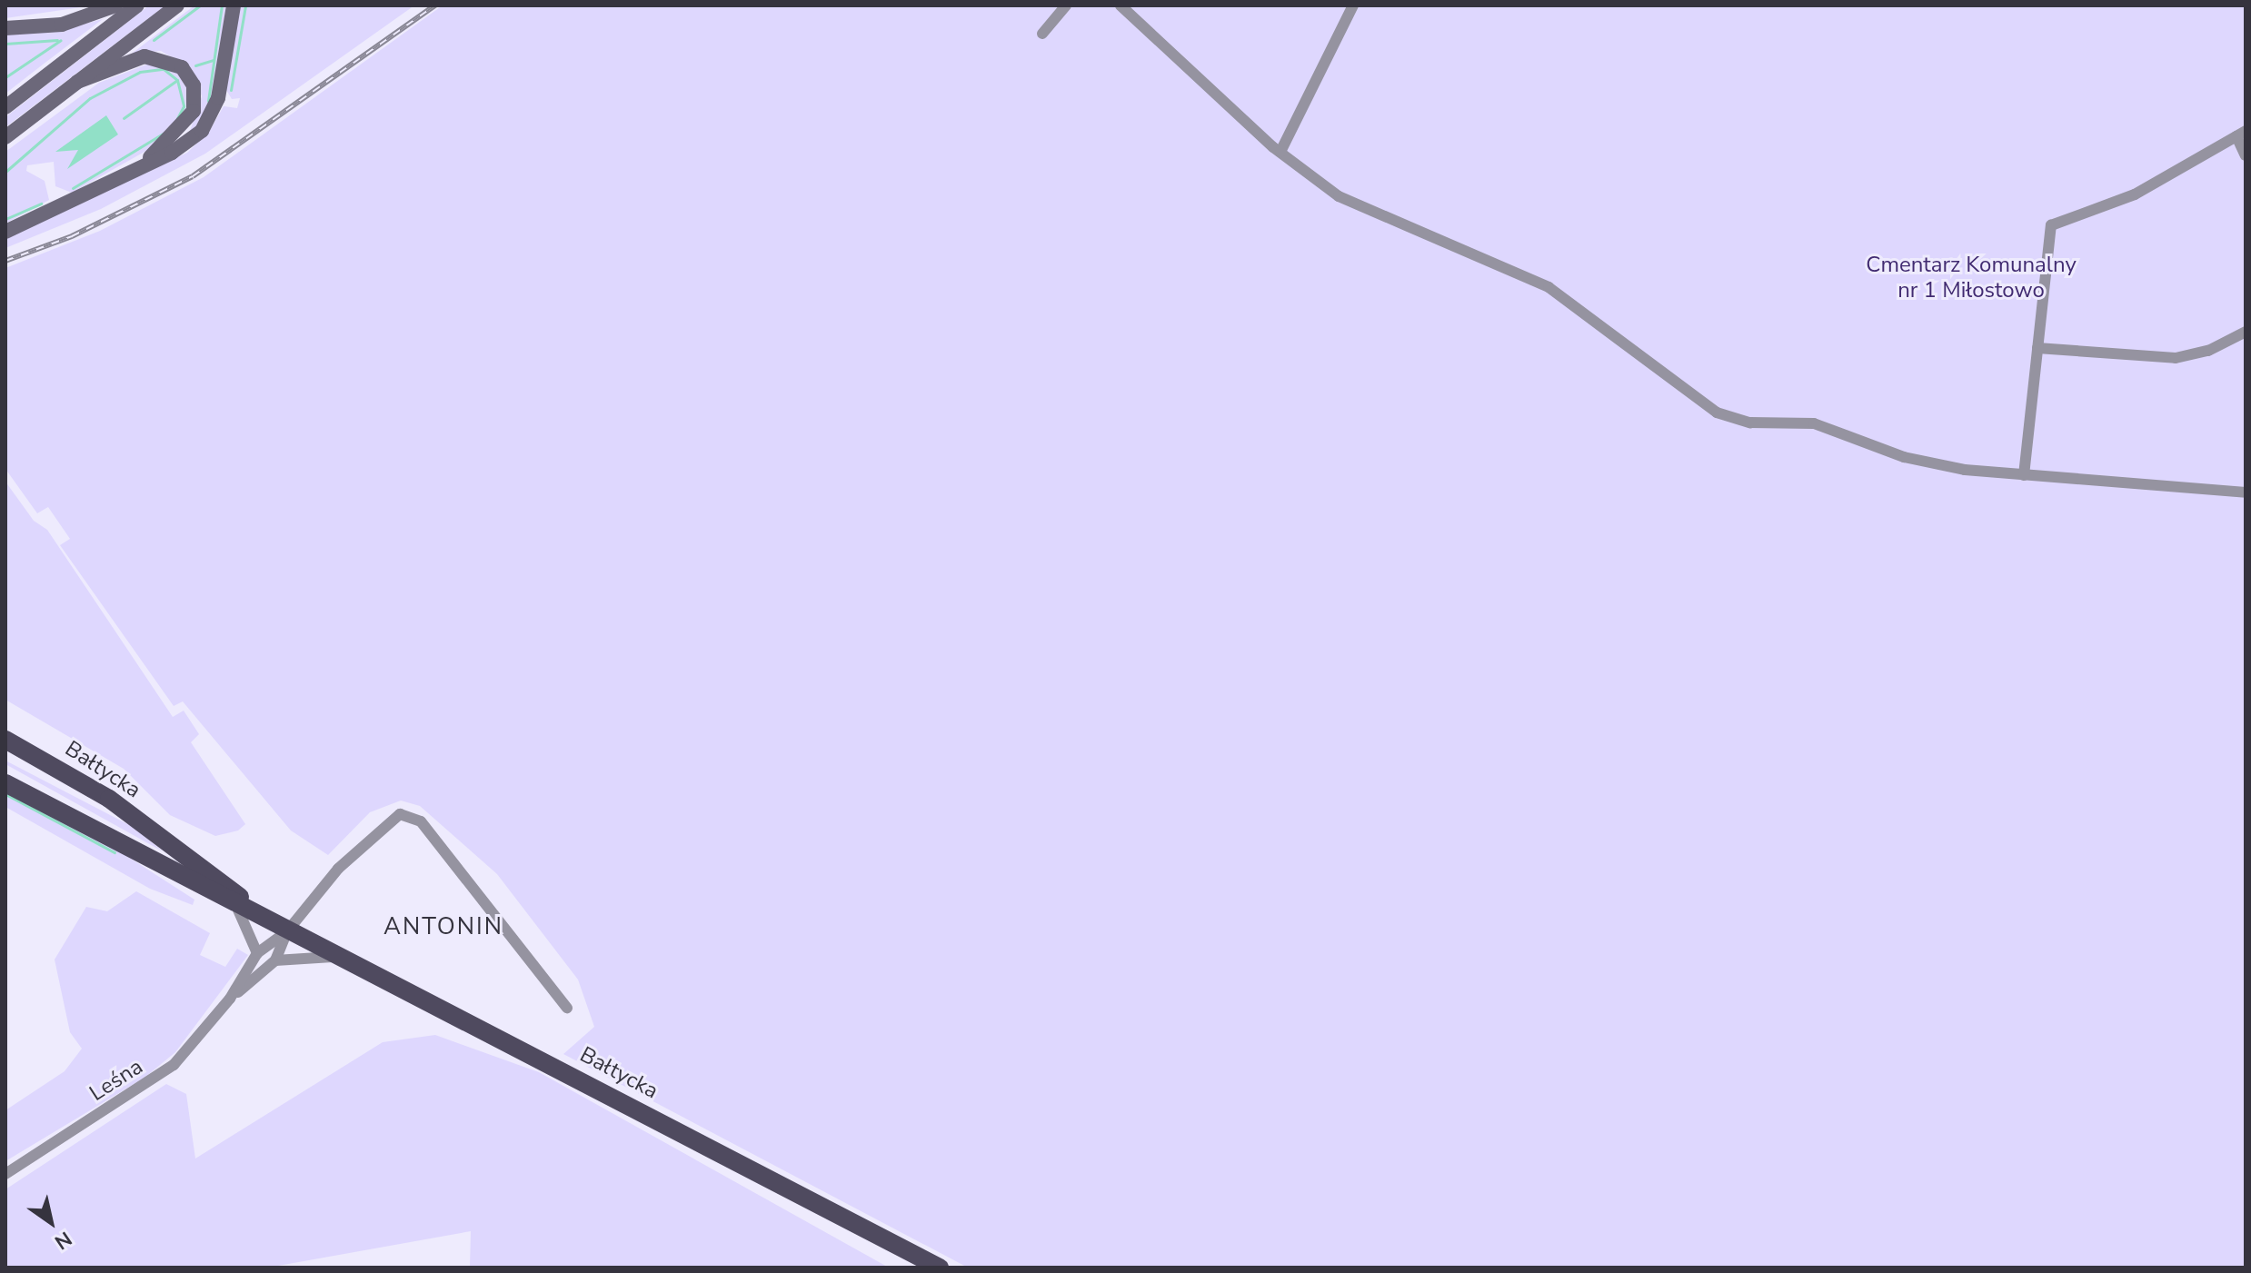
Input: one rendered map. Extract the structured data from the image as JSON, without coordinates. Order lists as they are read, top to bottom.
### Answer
{
  "streets": {
    "main road": ["Bałtycka"],
    "street": ["Leśna"]
  },
  "crossings": [
    ["Bałtycka", "Leśna"]
  ],
  "districts": ["ANTONIN"],
  "parks": ["Cmentarz Komunalny nr 1 Miłostowo"],
  "north": "bottom right"
}
